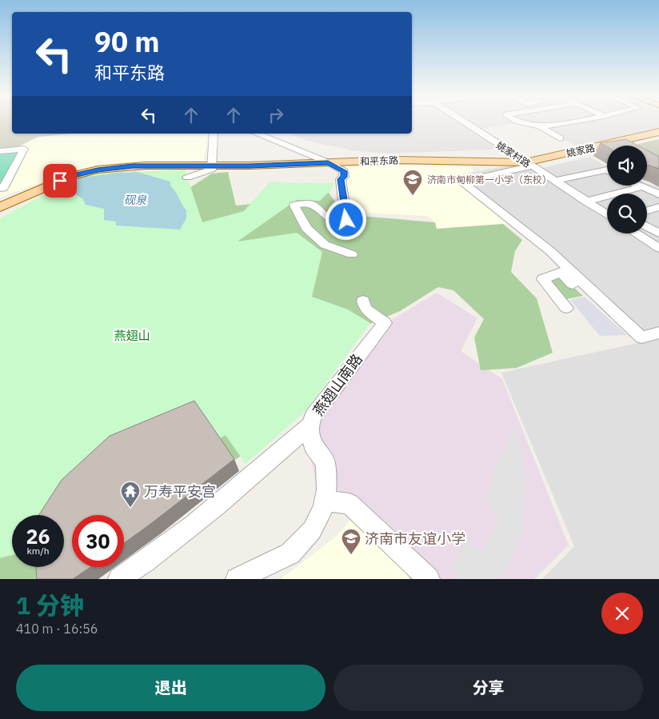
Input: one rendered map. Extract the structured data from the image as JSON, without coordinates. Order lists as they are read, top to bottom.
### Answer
{
  "streets": {
    "main road": ["姚家路", "和平东路"],
    "street": ["姚家村路", "燕翅山南路"]
  },
  "crossings": [
    ["姚家路", "姚家村路"],
    ["姚家路", "和平东路"],
    ["姚家村路", "和平东路"]
  ],
  "water": ["砚泉"],
  "parks": ["燕翅山"],
  "places": {
    "school or university": ["济南市甸柳第一小学（东校）", "济南市友谊小学"],
    "temple": ["万寿平安宫"]
  },
  "page": {
    "turn": ["90 m", "和平东路"],
    "speed": "26 km/h",
    "limit": "30",
    "heading": ["1 分钟", "410 m · 16:56"],
    "buttons": ["退出", "分享"]
  }
}
